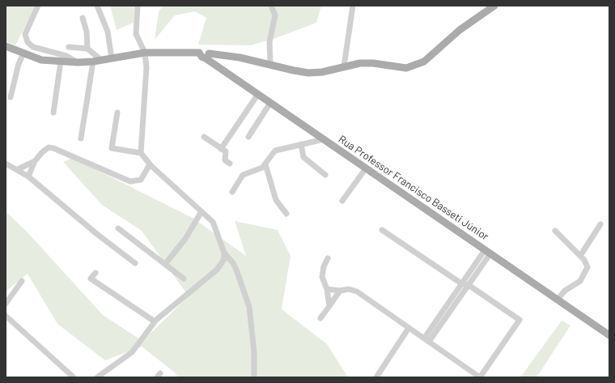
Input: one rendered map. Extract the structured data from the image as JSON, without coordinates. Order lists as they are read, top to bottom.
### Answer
{
  "streets": {
    "main road": ["Rua Professor Francisco Basseti Júnior"]
  }
}
